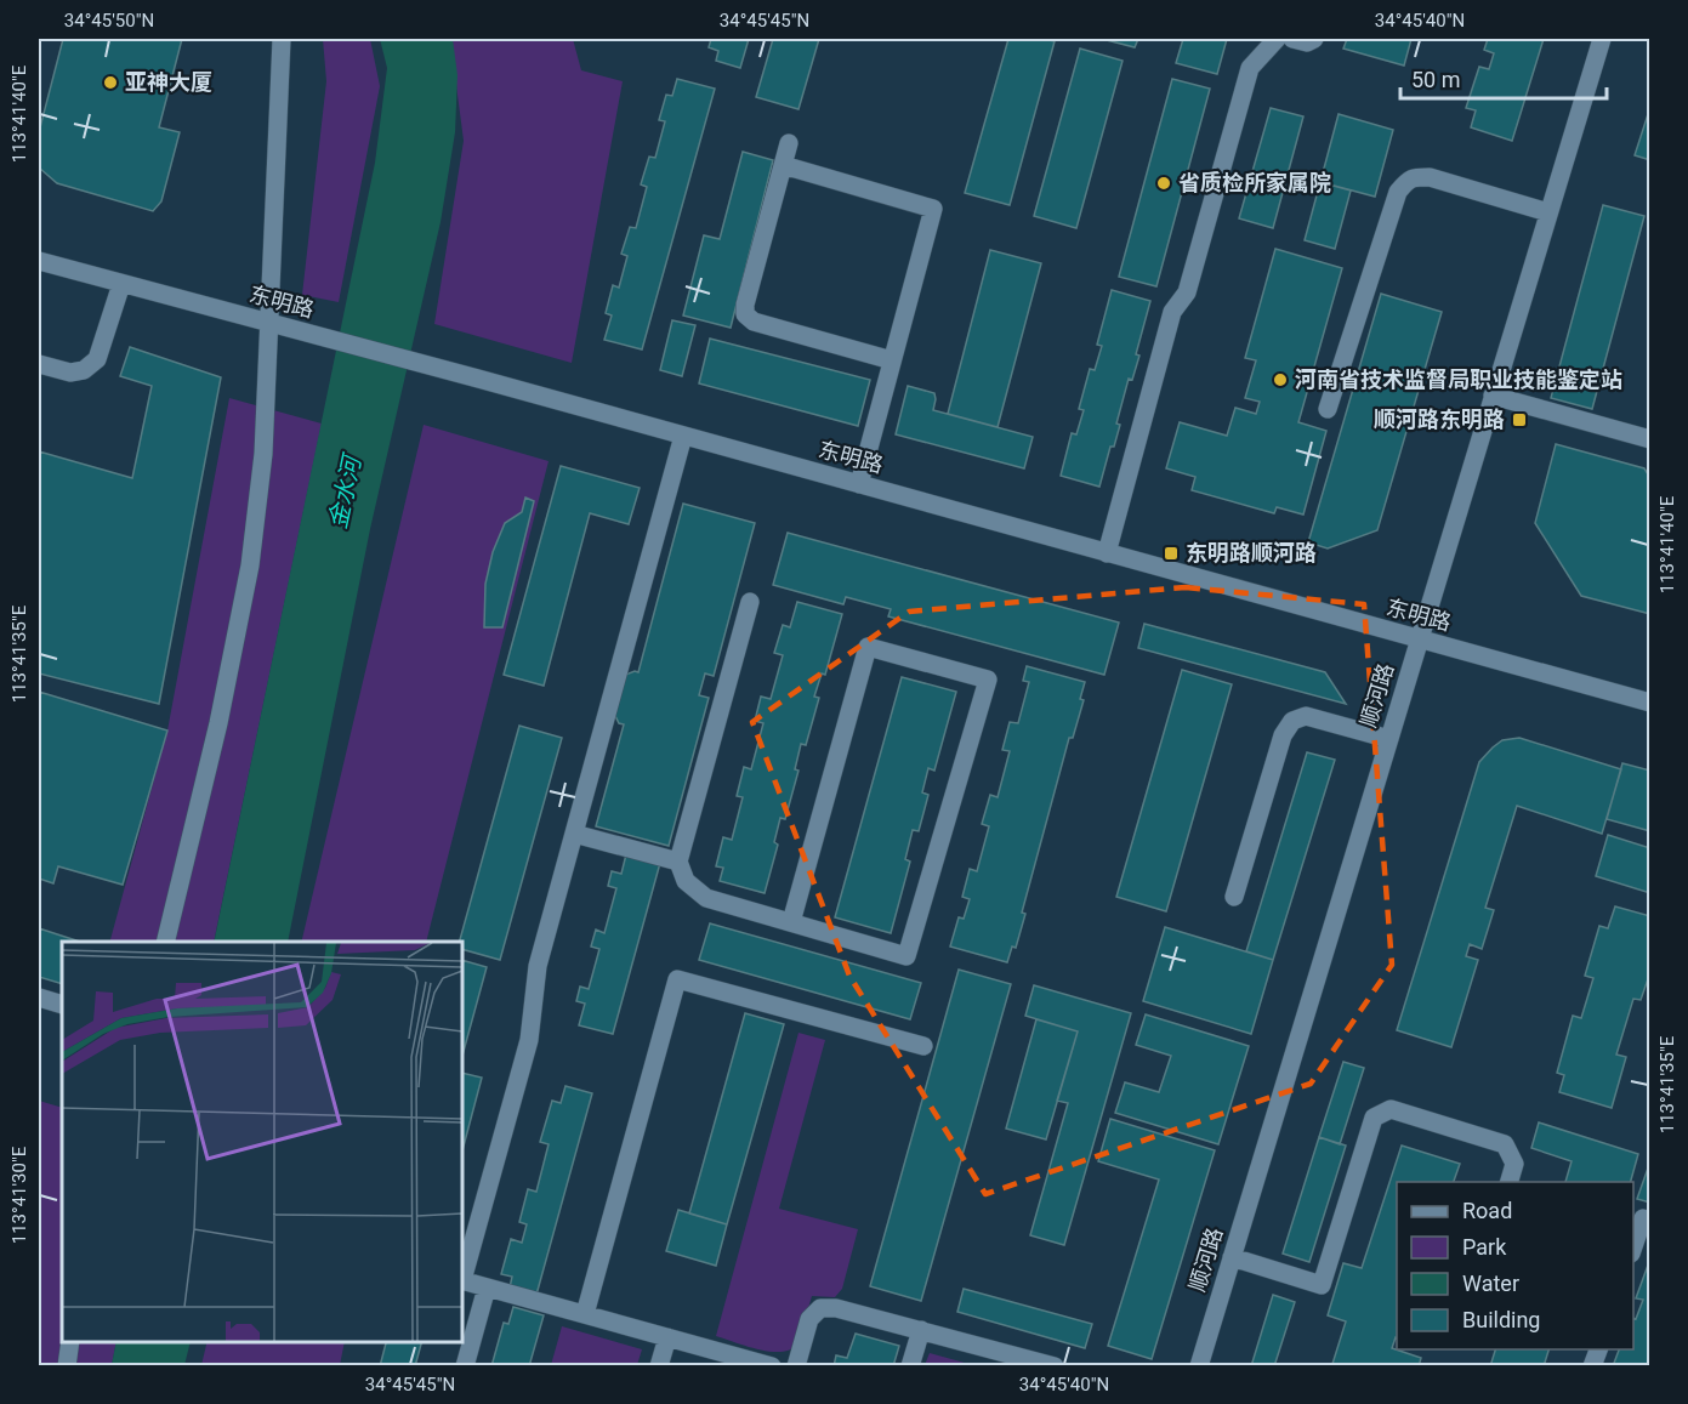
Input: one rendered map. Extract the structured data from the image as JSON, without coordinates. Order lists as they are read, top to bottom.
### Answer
{
  "streets": {
    "street": ["东明路", "顺河路"]
  },
  "crossings": [
    ["东明路", "顺河路"]
  ],
  "water": ["金水河"],
  "places": {
    "other": ["亚神大厦", "省质检所家属院", "河南省技术监督局职业技能鉴定站"],
    "transit": ["顺河路东明路", "东明路顺河路"]
  },
  "legend": [
    "Road",
    "Park",
    "Water",
    "Building"
  ],
  "scale_bar": "50 m",
  "coordinates": [
    "34°45'50\"N",
    "34°45'45\"N",
    "34°45'40\"N",
    "113°41'40\"E",
    "113°41'35\"E",
    "113°41'30\"E"
  ]
}
